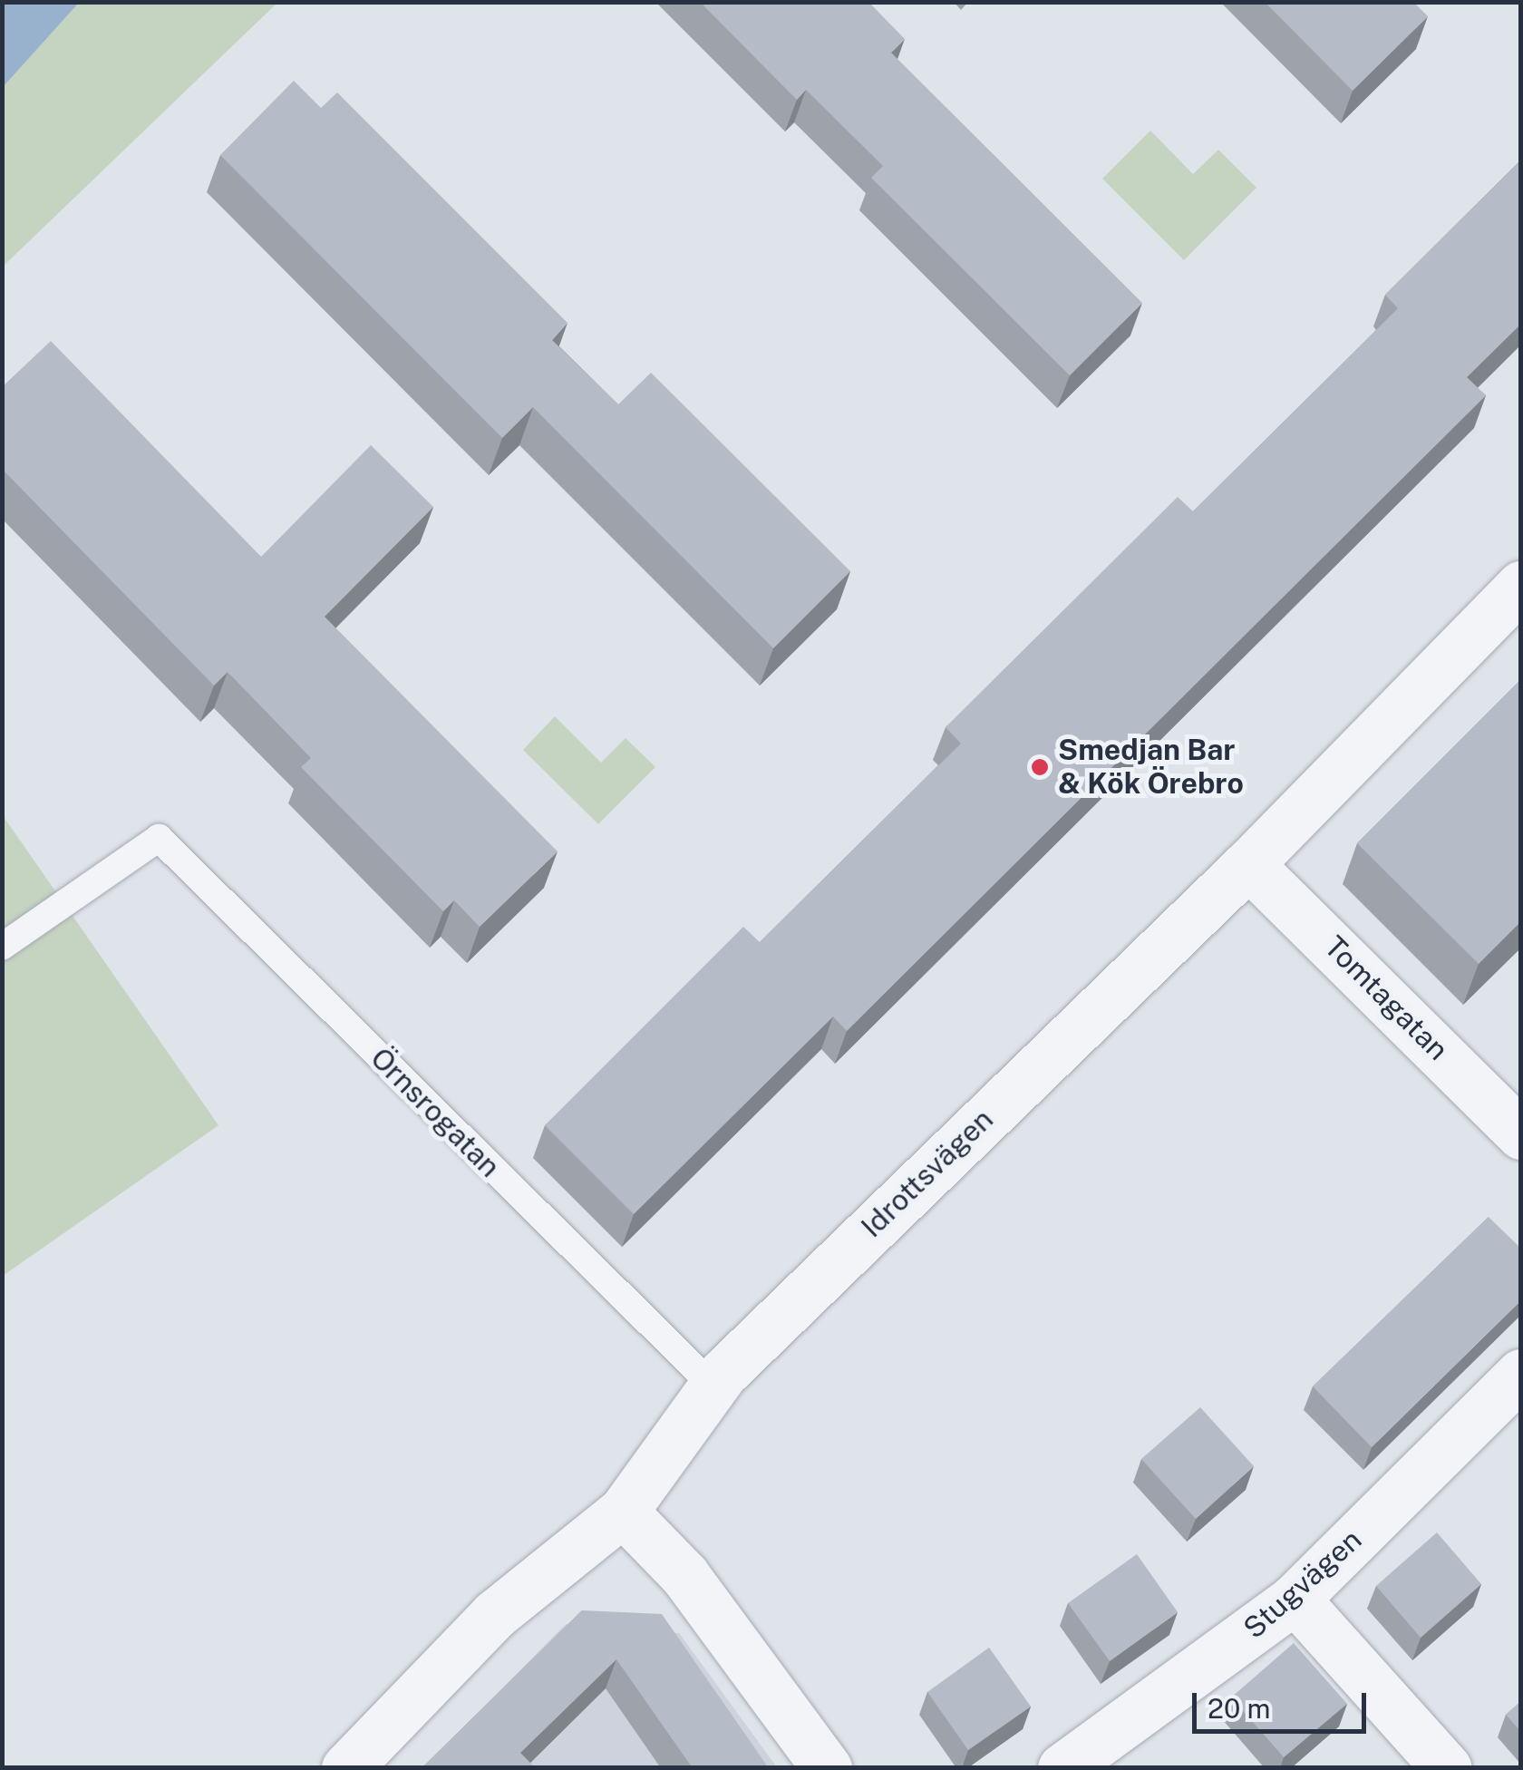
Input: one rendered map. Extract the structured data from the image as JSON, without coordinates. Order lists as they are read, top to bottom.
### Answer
{
  "streets": {
    "street": ["Tomtagatan", "Idrottsvägen", "Stugvägen"],
    "lane": ["Örnsrogatan"]
  },
  "crossings": [
    ["Tomtagatan", "Idrottsvägen"],
    ["Örnsrogatan", "Idrottsvägen"]
  ],
  "places": ["Smedjan Bar & Kök Örebro"],
  "scale_bar": "20 m"
}
